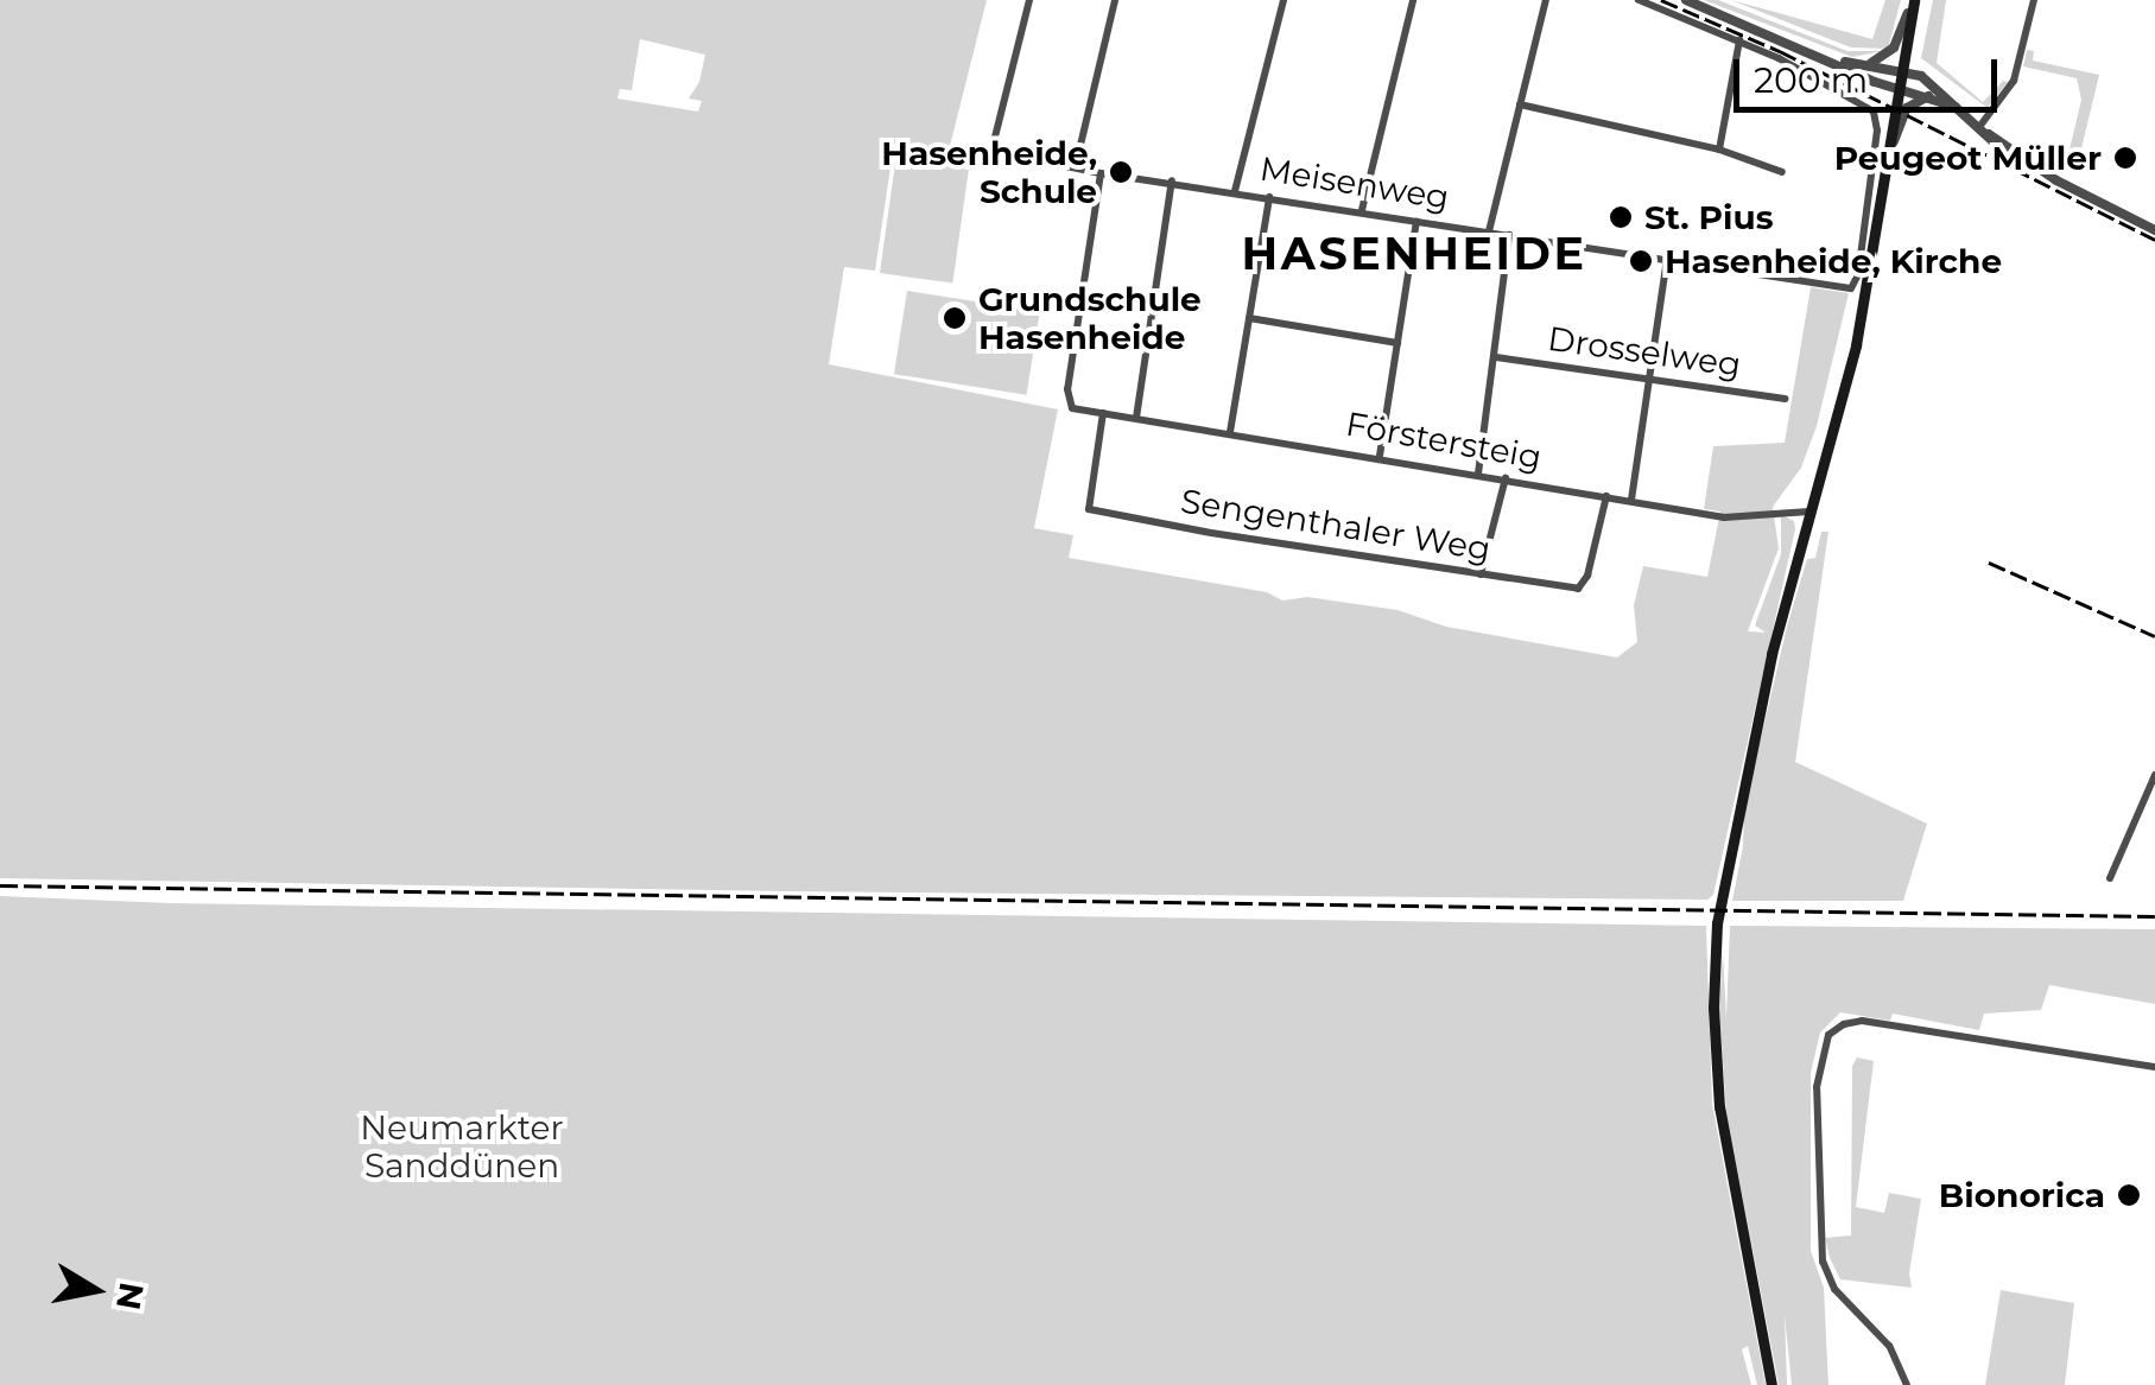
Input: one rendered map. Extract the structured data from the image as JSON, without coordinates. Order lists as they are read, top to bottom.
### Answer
{
  "streets": {
    "street": [
      "Meisenweg",
      "Drosselweg",
      "Förstersteig",
      "Sengenthaler Weg"
    ]
  },
  "crossings": [
    ["Meisenweg", "Förstersteig"],
    ["Förstersteig", "Sengenthaler Weg"]
  ],
  "districts": ["HASENHEIDE"],
  "parks": ["Neumarkter Sanddünen"],
  "places": [
    "Peugeot Müller",
    "Hasenheide, Schule",
    "St. Pius",
    "Hasenheide, Kirche",
    "Grundschule Hasenheide",
    "Bionorica"
  ],
  "scale_bar": "200 m",
  "north": "right"
}
